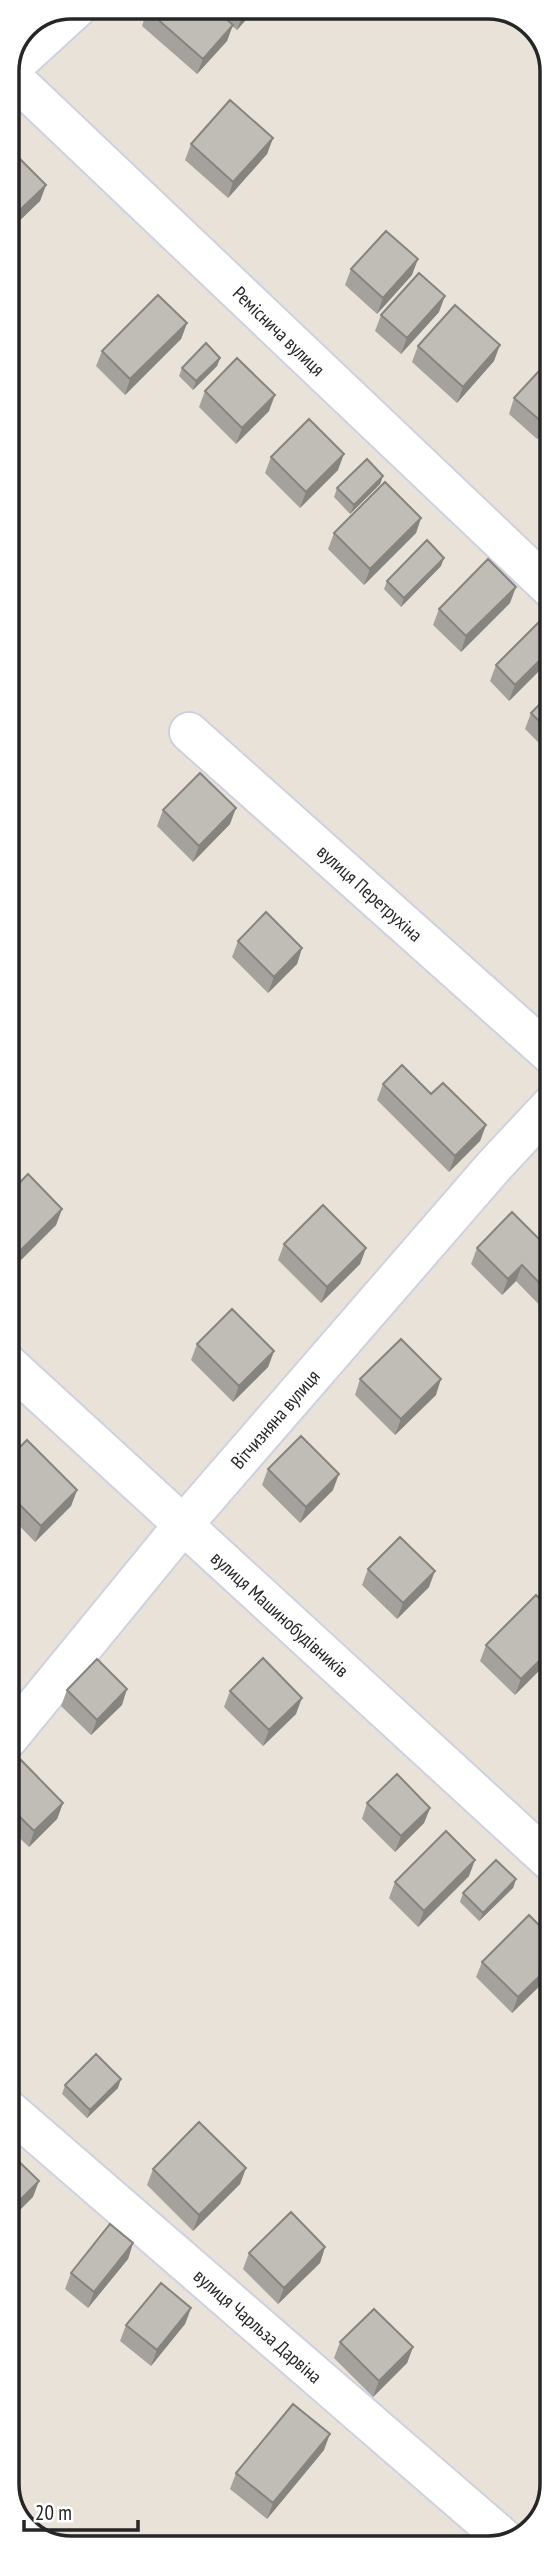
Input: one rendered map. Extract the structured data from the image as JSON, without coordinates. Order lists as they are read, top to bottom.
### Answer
{
  "streets": {
    "street": [
      "Реміснича вулиця",
      "вулиця Перетрухіна",
      "Вітчизняна вулиця",
      "вулиця Машинобудівників",
      "вулиця Чарльза Дарвіна"
    ]
  },
  "crossings": [
    ["Вітчизняна вулиця", "вулиця Машинобудівників"]
  ],
  "scale_bar": "20 m"
}
